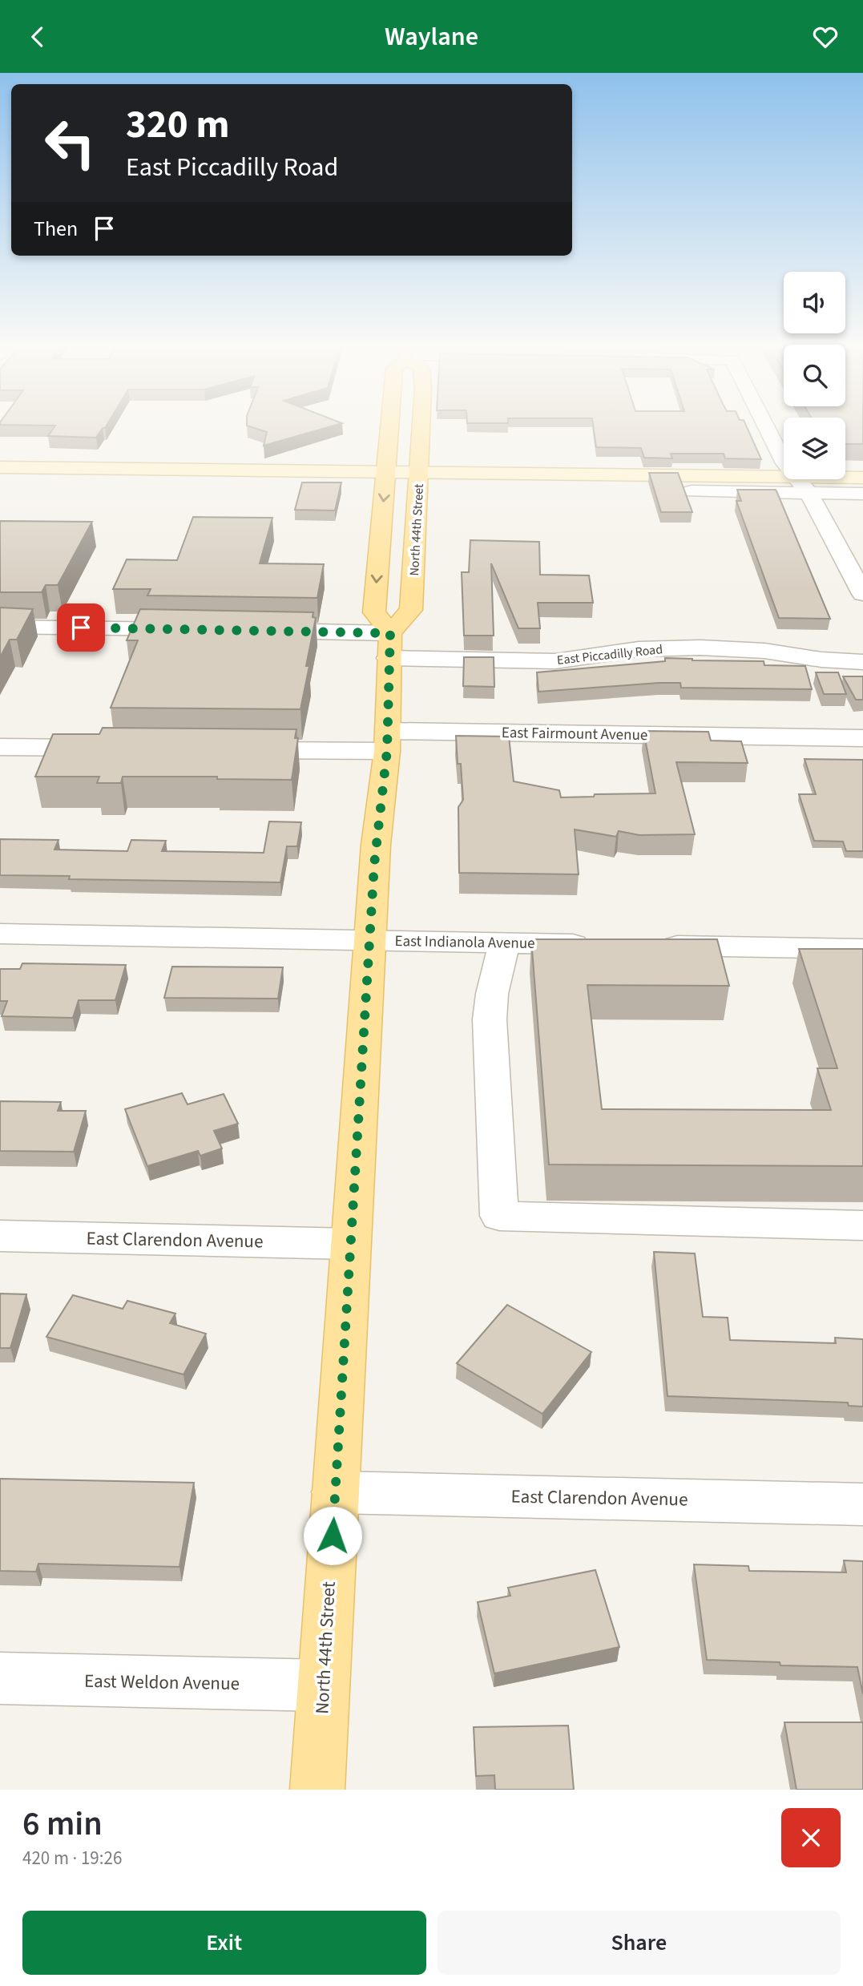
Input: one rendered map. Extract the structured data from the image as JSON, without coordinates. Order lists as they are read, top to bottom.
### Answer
{
  "streets": {
    "main road": ["North 44th Street"],
    "street": [
      "East Piccadilly Road",
      "East Fairmount Avenue",
      "East Indianola Avenue",
      "East Clarendon Avenue",
      "East Weldon Avenue"
    ]
  },
  "crossings": [
    ["North 44th Street", "East Piccadilly Road"],
    ["North 44th Street", "East Fairmount Avenue"],
    ["North 44th Street", "East Indianola Avenue"],
    ["North 44th Street", "East Clarendon Avenue"],
    ["North 44th Street", "East Weldon Avenue"]
  ],
  "page": {
    "header": "Waylane",
    "turn": ["320 m", "East Piccadilly Road"],
    "then": "Then",
    "heading": ["6 min", "420 m · 19:26"],
    "buttons": ["Exit", "Share"]
  }
}
